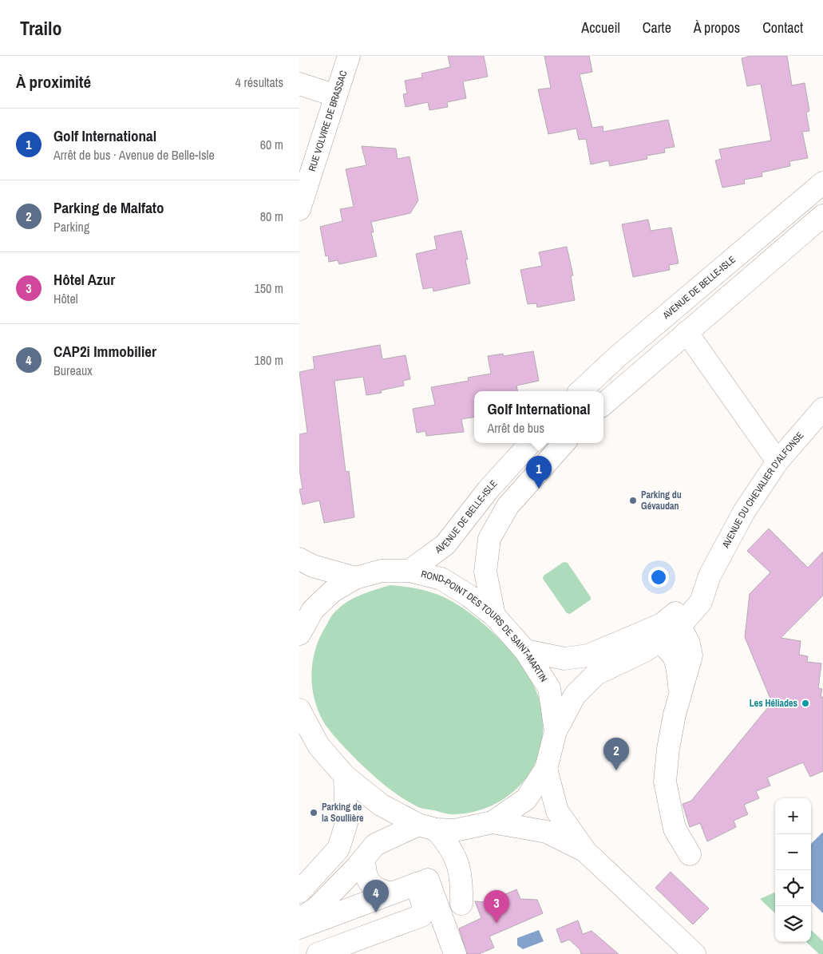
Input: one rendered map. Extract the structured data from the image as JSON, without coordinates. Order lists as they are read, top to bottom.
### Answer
{
  "streets": {
    "street": [
      "RUE VOLVIRE DE BRASSAC",
      "AVENUE DE BELLE-ISLE",
      "AVENUE DU CHEVALIER D'ALFONSE",
      "ROND-POINT DES TOURS DE SAINT-MARTIN"
    ]
  },
  "crossings": [
    ["AVENUE DE BELLE-ISLE", "ROND-POINT DES TOURS DE SAINT-MARTIN"],
    ["AVENUE DU CHEVALIER D'ALFONSE", "ROND-POINT DES TOURS DE SAINT-MARTIN"]
  ],
  "places": ["Parking du Gévaudan", "Les Héliades", "Parking de la Soullière"],
  "page": {
    "header": "Trailo",
    "nav": [
      "Accueil",
      "Carte",
      "À propos",
      "Contact"
    ],
    "heading": ["À proximité", "4 résultats"],
    "list": [
      {
        "mark": "1",
        "name": "Golf International",
        "note": "Arrêt de bus · Avenue de Belle-Isle",
        "value": "60 m"
      },
      {
        "mark": "2",
        "name": "Parking de Malfato",
        "note": "Parking",
        "value": "80 m"
      },
      {
        "mark": "3",
        "name": "Hôtel Azur",
        "note": "Hôtel",
        "value": "150 m"
      },
      {
        "mark": "4",
        "name": "CAP2i Immobilier",
        "note": "Bureaux",
        "value": "180 m"
      }
    ],
    "popup": ["Golf International", "Arrêt de bus"],
    "pins": [
      "1",
      "2",
      "4",
      "3"
    ],
    "map_buttons": ["+", "−"]
  }
}
